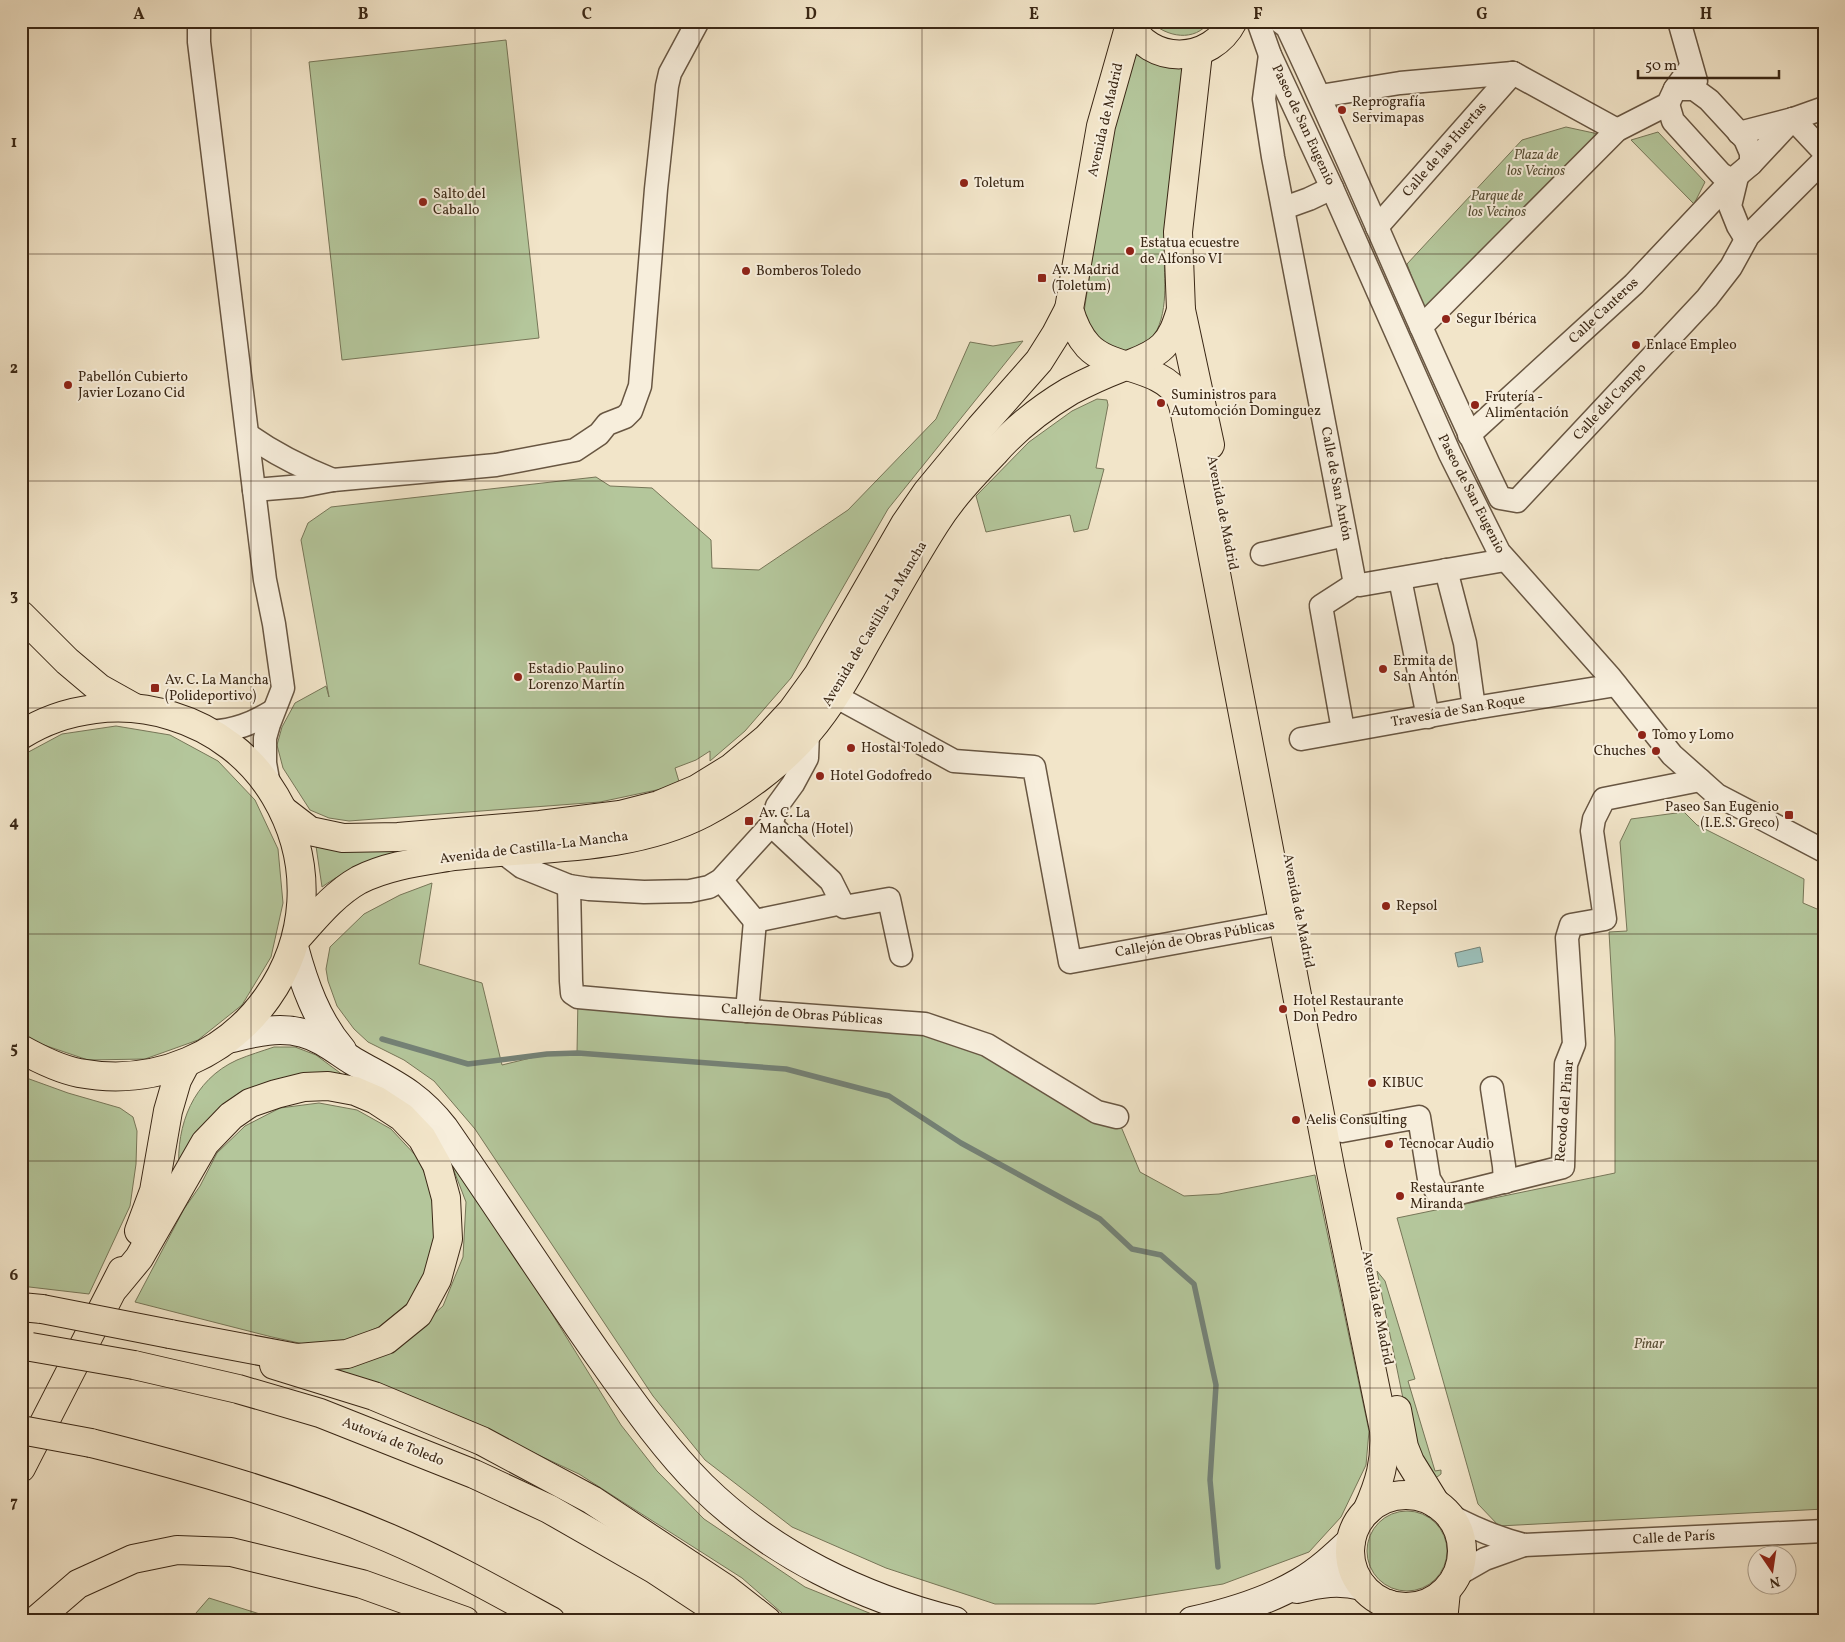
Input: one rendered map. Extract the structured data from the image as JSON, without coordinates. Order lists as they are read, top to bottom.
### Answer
{
  "streets": {
    "main road": ["Avenida de Madrid", "Avenida de Castilla-La Mancha", "Autovía de Toledo"],
    "street": [
      "Paseo de San Eugenio",
      "Calle de las Huertas",
      "Calle Canteros",
      "Calle del Campo",
      "Calle de San Antón",
      "Travesía de San Roque",
      "Callejón de Obras Públicas",
      "Recodo del Pinar",
      "Calle de París"
    ]
  },
  "crossings": [
    ["Avenida de Madrid", "Avenida de Castilla-La Mancha"],
    ["Avenida de Madrid", "Callejón de Obras Públicas"],
    ["Avenida de Madrid", "Recodo del Pinar"],
    ["Avenida de Madrid", "Calle de París"],
    ["Paseo de San Eugenio", "Calle de las Huertas"],
    ["Paseo de San Eugenio", "Calle Canteros"],
    ["Paseo de San Eugenio", "Calle del Campo"],
    ["Paseo de San Eugenio", "Calle de San Antón"],
    ["Paseo de San Eugenio", "Travesía de San Roque"],
    ["Paseo de San Eugenio", "Recodo del Pinar"],
    ["Avenida de Castilla-La Mancha", "Callejón de Obras Públicas"]
  ],
  "parks": ["Plaza de los Vecinos", "Parque de los Vecinos", "Pinar"],
  "places": {
    "other": [
      "Reprografía Servimapas",
      "Toletum",
      "Salto del Caballo",
      "Estatua ecuestre de Alfonso VI",
      "Bomberos Toledo",
      "Segur Ibérica",
      "Enlace Empleo",
      "Pabellón Cubierto Javier Lozano Cid",
      "Suministros para Automoción Dominguez",
      "Frutería - Alimentación",
      "Ermita de San Antón",
      "Estadio Paulino Lorenzo Martín",
      "Tomo y Lomo",
      "Hostal Toledo",
      "Chuches",
      "Hotel Godofredo",
      "Repsol",
      "Hotel Restaurante Don Pedro",
      "KIBUC",
      "Aelis Consulting",
      "Tecnocar Audio",
      "Restaurante Miranda"
    ],
    "transit": [
      "Av. Madrid (Toletum)",
      "Av. C. La Mancha (Polideportivo)",
      "Paseo San Eugenio (I.E.S. Greco)",
      "Av. C. La Mancha (Hotel)"
    ]
  },
  "scale_bar": "50 m",
  "north": "bottom",
  "grid": {
    "columns": [
      "A",
      "B",
      "C",
      "D",
      "E",
      "F",
      "G",
      "H"
    ],
    "rows": [
      "1",
      "2",
      "3",
      "4",
      "5",
      "6",
      "7"
    ]
  }
}
